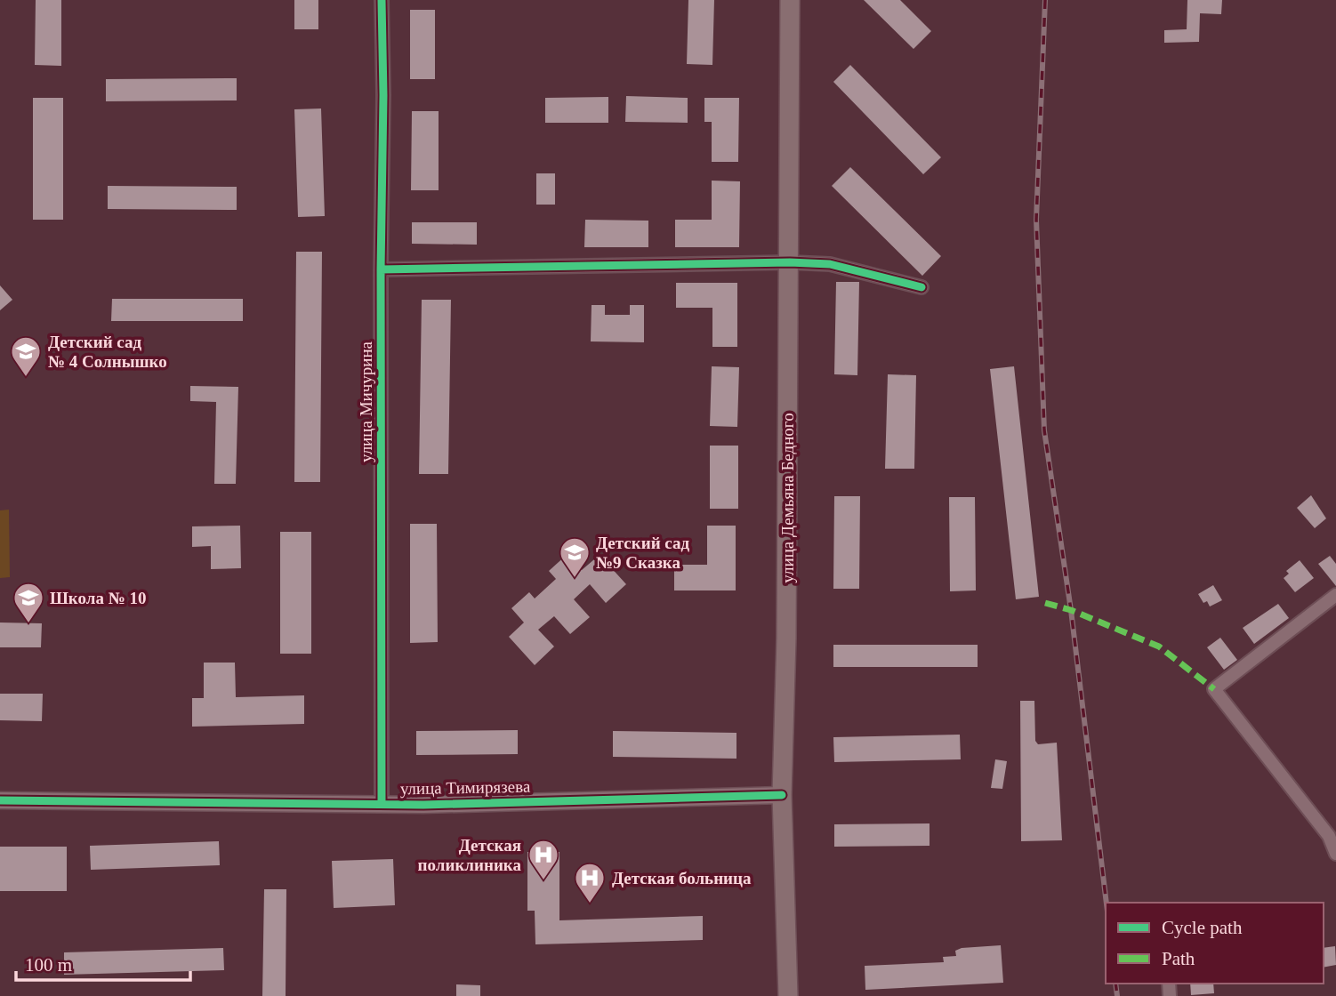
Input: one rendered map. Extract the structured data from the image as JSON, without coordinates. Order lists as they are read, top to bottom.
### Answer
{
  "streets": {
    "main road": ["улица Демьяна Бедного"],
    "street": ["улица Мичурина", "улица Тимирязева"]
  },
  "crossings": [
    ["улица Мичурина", "улица Тимирязева"],
    ["улица Демьяна Бедного", "улица Тимирязева"]
  ],
  "places": {
    "school or university": ["Детский сад № 4 Солнышко", "Детский сад №9 Сказка", "Школа № 10"],
    "hospital": ["Детская поликлиника", "Детская больница"]
  },
  "legend": ["Cycle path", "Path"],
  "scale_bar": "100 m"
}
